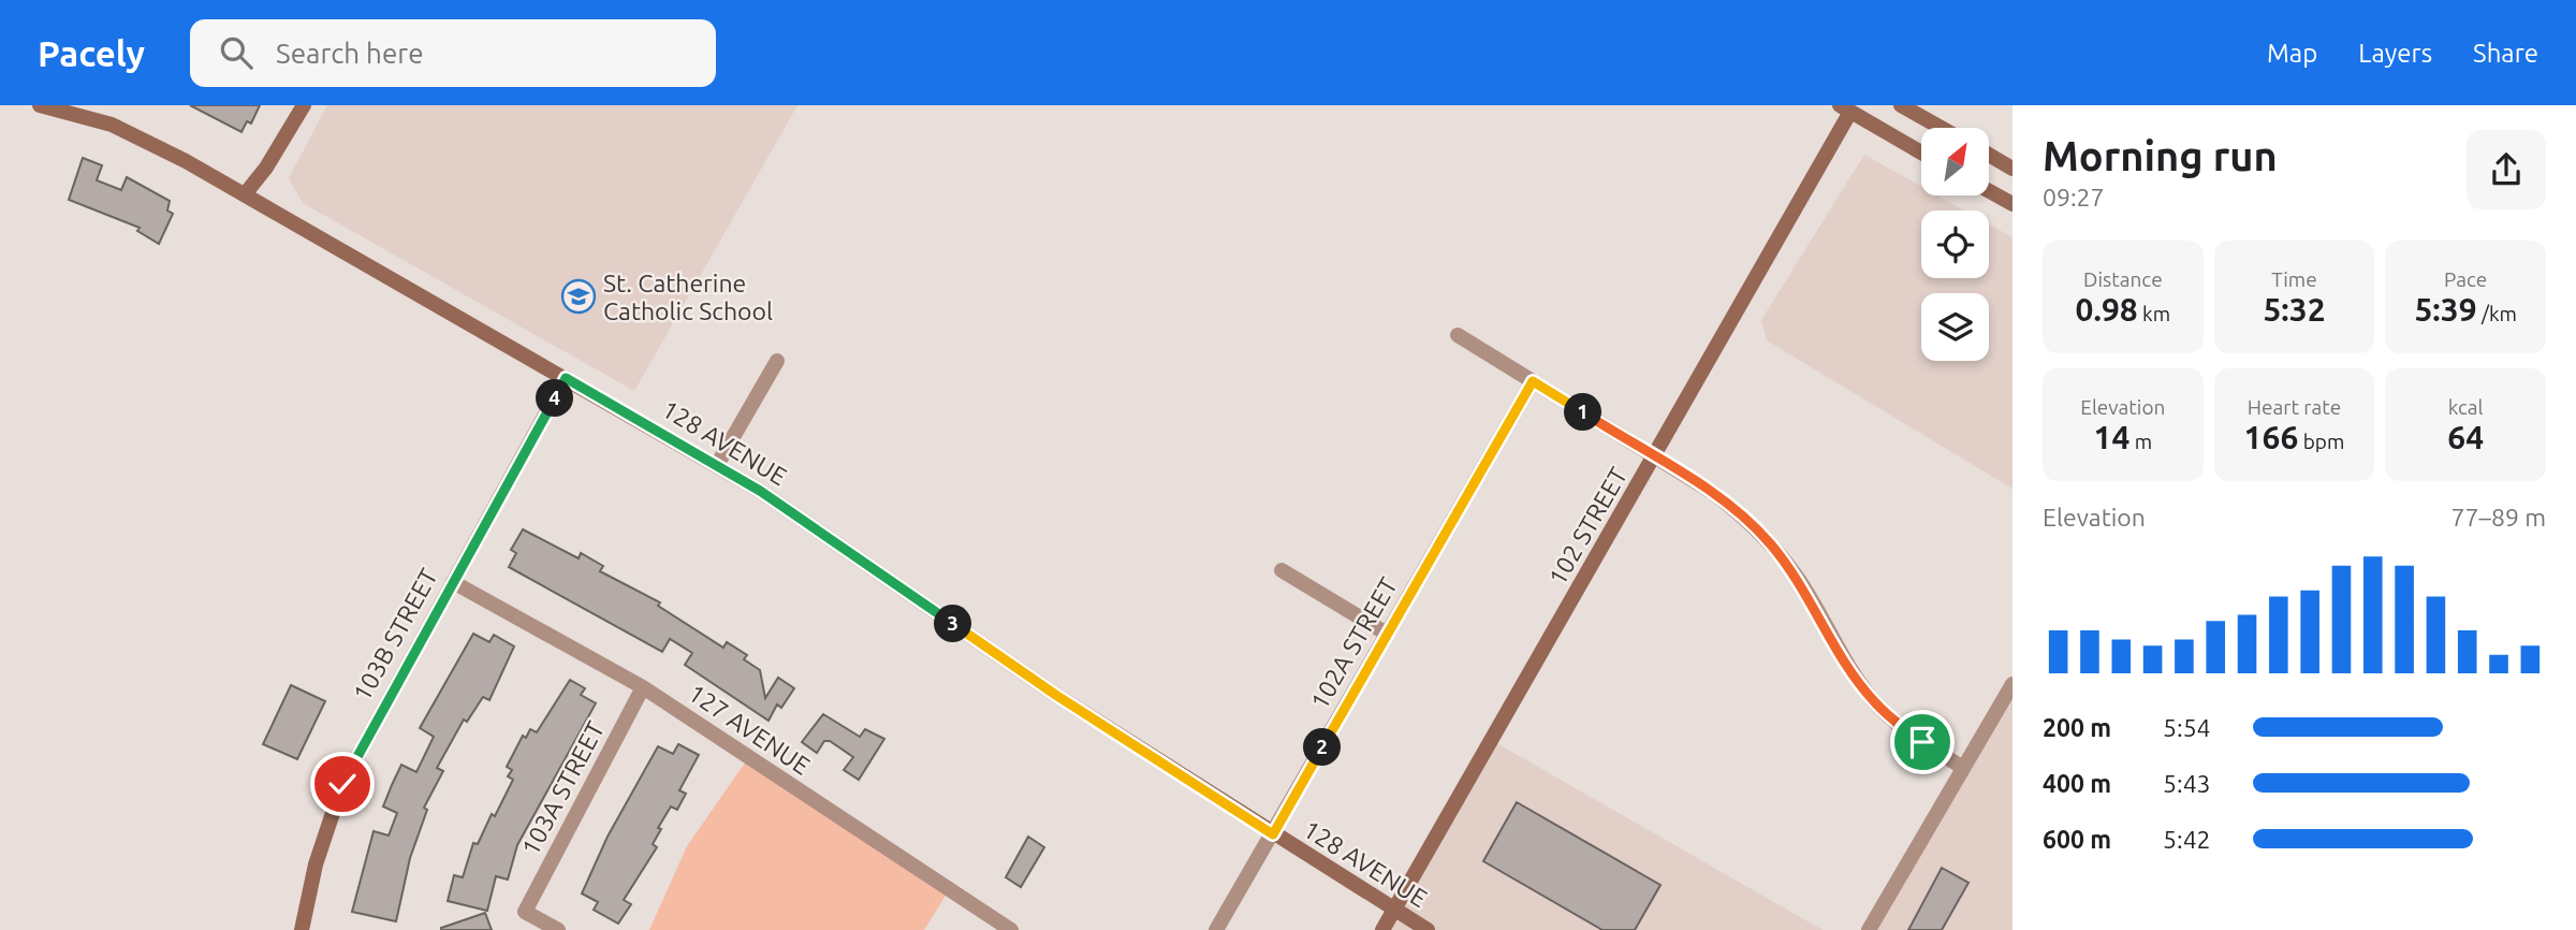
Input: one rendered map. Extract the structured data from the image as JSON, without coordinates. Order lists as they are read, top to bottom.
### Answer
{
  "streets": {
    "street": [
      "128 AVENUE",
      "102 STREET",
      "103B STREET",
      "102A STREET",
      "127 AVENUE",
      "103A STREET"
    ]
  },
  "crossings": [
    ["128 AVENUE", "102 STREET"],
    ["128 AVENUE", "103B STREET"],
    ["128 AVENUE", "102A STREET"],
    ["103B STREET", "127 AVENUE"],
    ["127 AVENUE", "103A STREET"]
  ],
  "places": {
    "school or university": ["St. Catherine Catholic School"]
  },
  "north": "top right",
  "page": {
    "header": "Pacely",
    "search": "Search here",
    "nav": ["Map", "Layers", "Share"],
    "heading": ["Morning run", "09:27"],
    "stats": [
      ["Distance", "0.98 km"],
      ["Time", "5:32"],
      ["Pace", "5:39 /km"],
      ["Elevation", "14 m"],
      ["Heart rate", "166 bpm"],
      ["kcal", "64"]
    ],
    "pins": [
      "4",
      "1",
      "3",
      "2"
    ],
    "chart": ["Elevation", "77–89 m"],
    "list": [
      {
        "name": "200 m",
        "note": "5:54"
      },
      {
        "name": "400 m",
        "note": "5:43"
      },
      {
        "name": "600 m",
        "note": "5:42"
      }
    ]
  }
}
